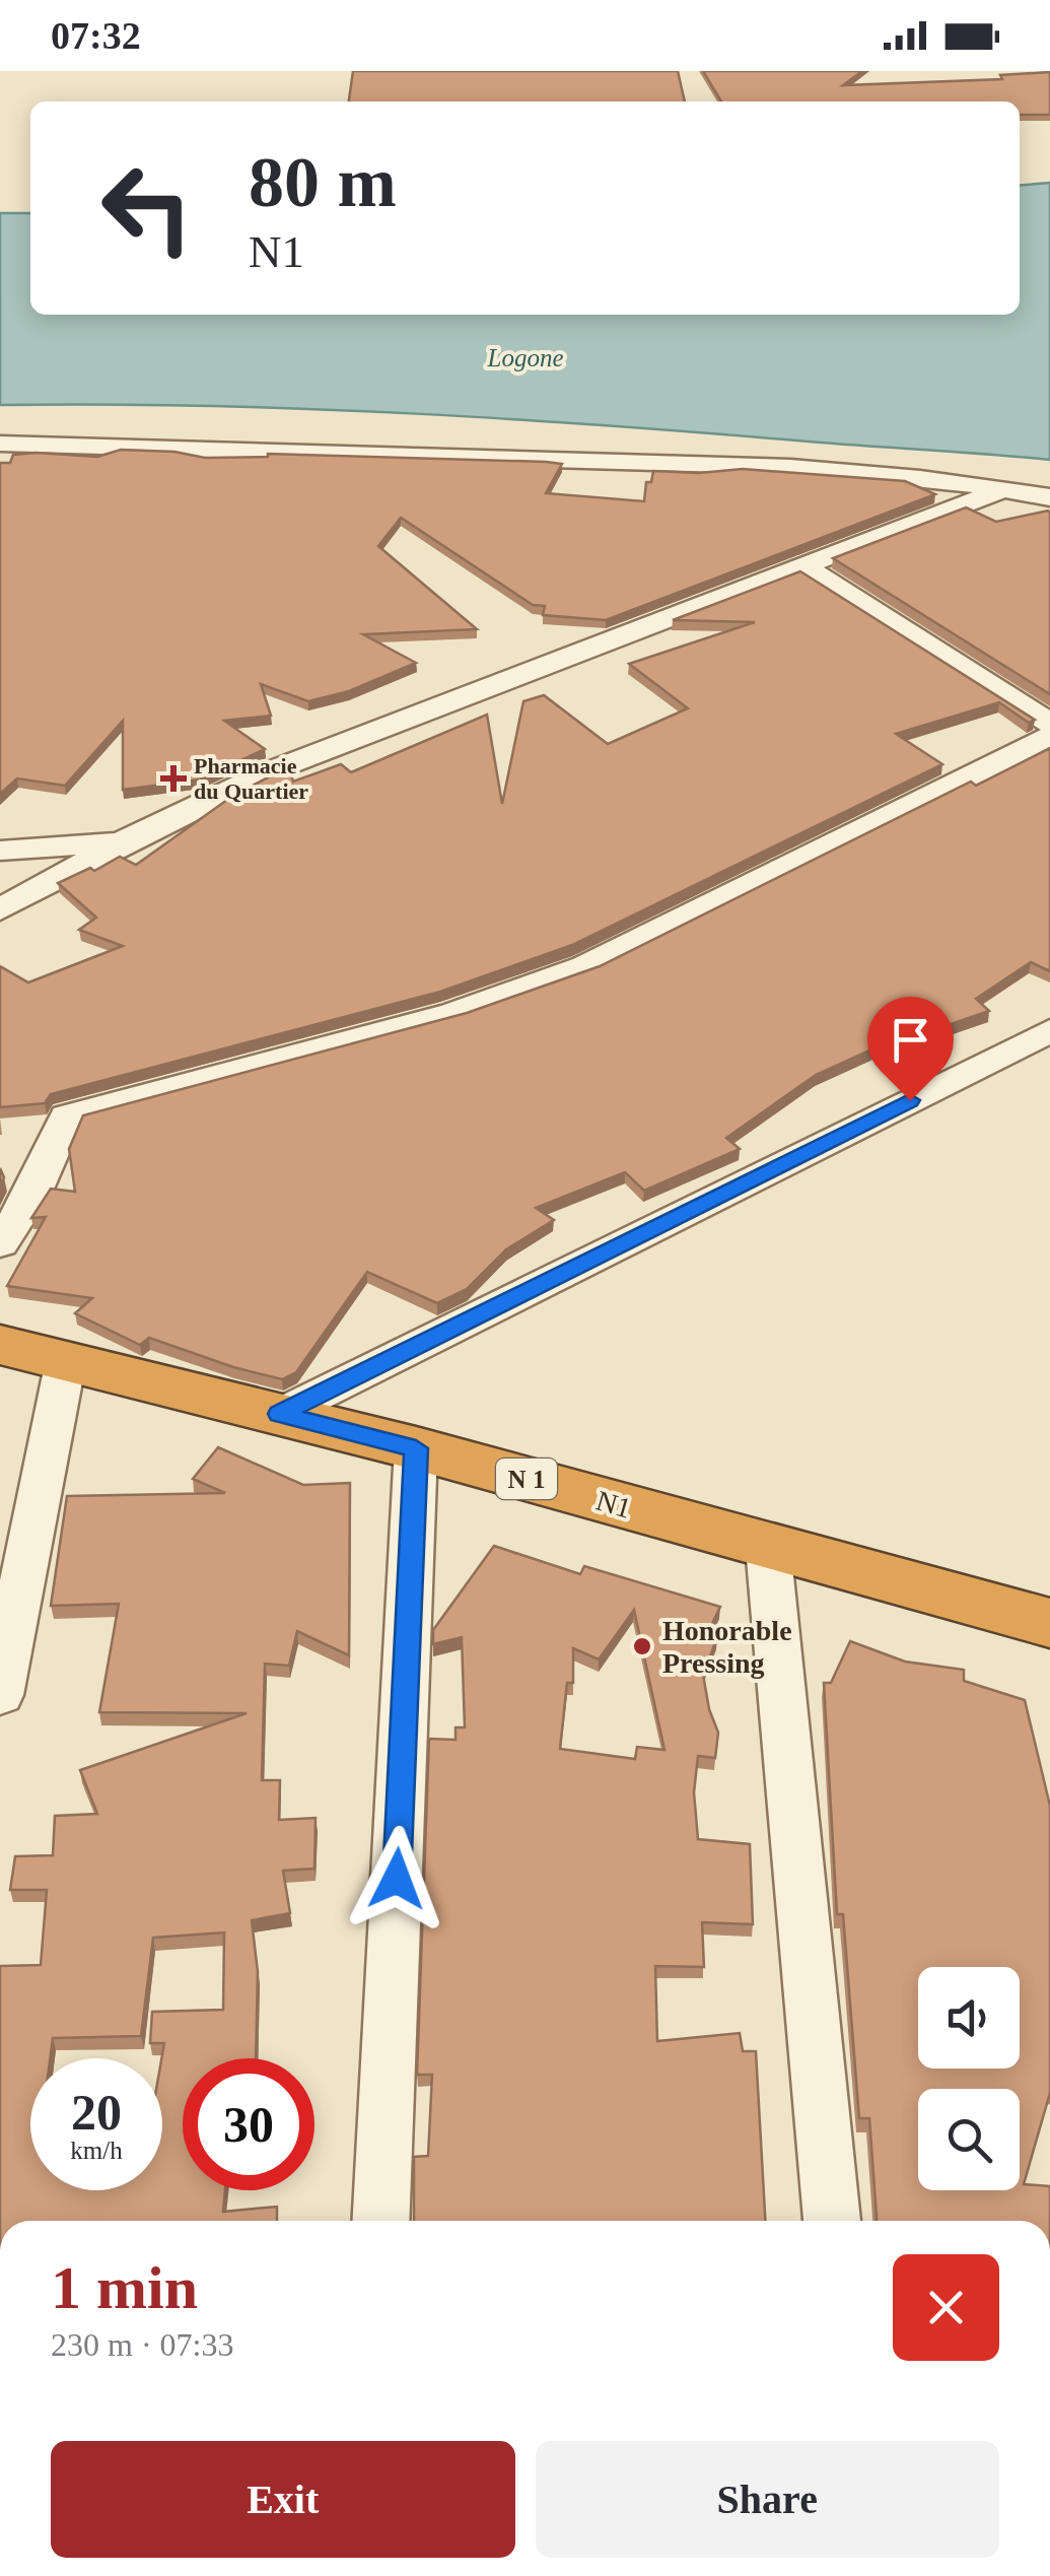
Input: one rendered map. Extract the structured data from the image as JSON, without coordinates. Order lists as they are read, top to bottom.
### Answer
{
  "streets": {
    "highway": ["N 1", "N1"]
  },
  "water": ["Logone"],
  "places": {
    "health": ["Pharmacie du Quartier"],
    "other": ["Honorable Pressing"]
  },
  "page": {
    "status": "07:32",
    "turn": ["80 m", "N1"],
    "speed": "20 km/h",
    "limit": "30",
    "heading": ["1 min", "230 m · 07:33"],
    "buttons": ["Exit", "Share"]
  }
}
